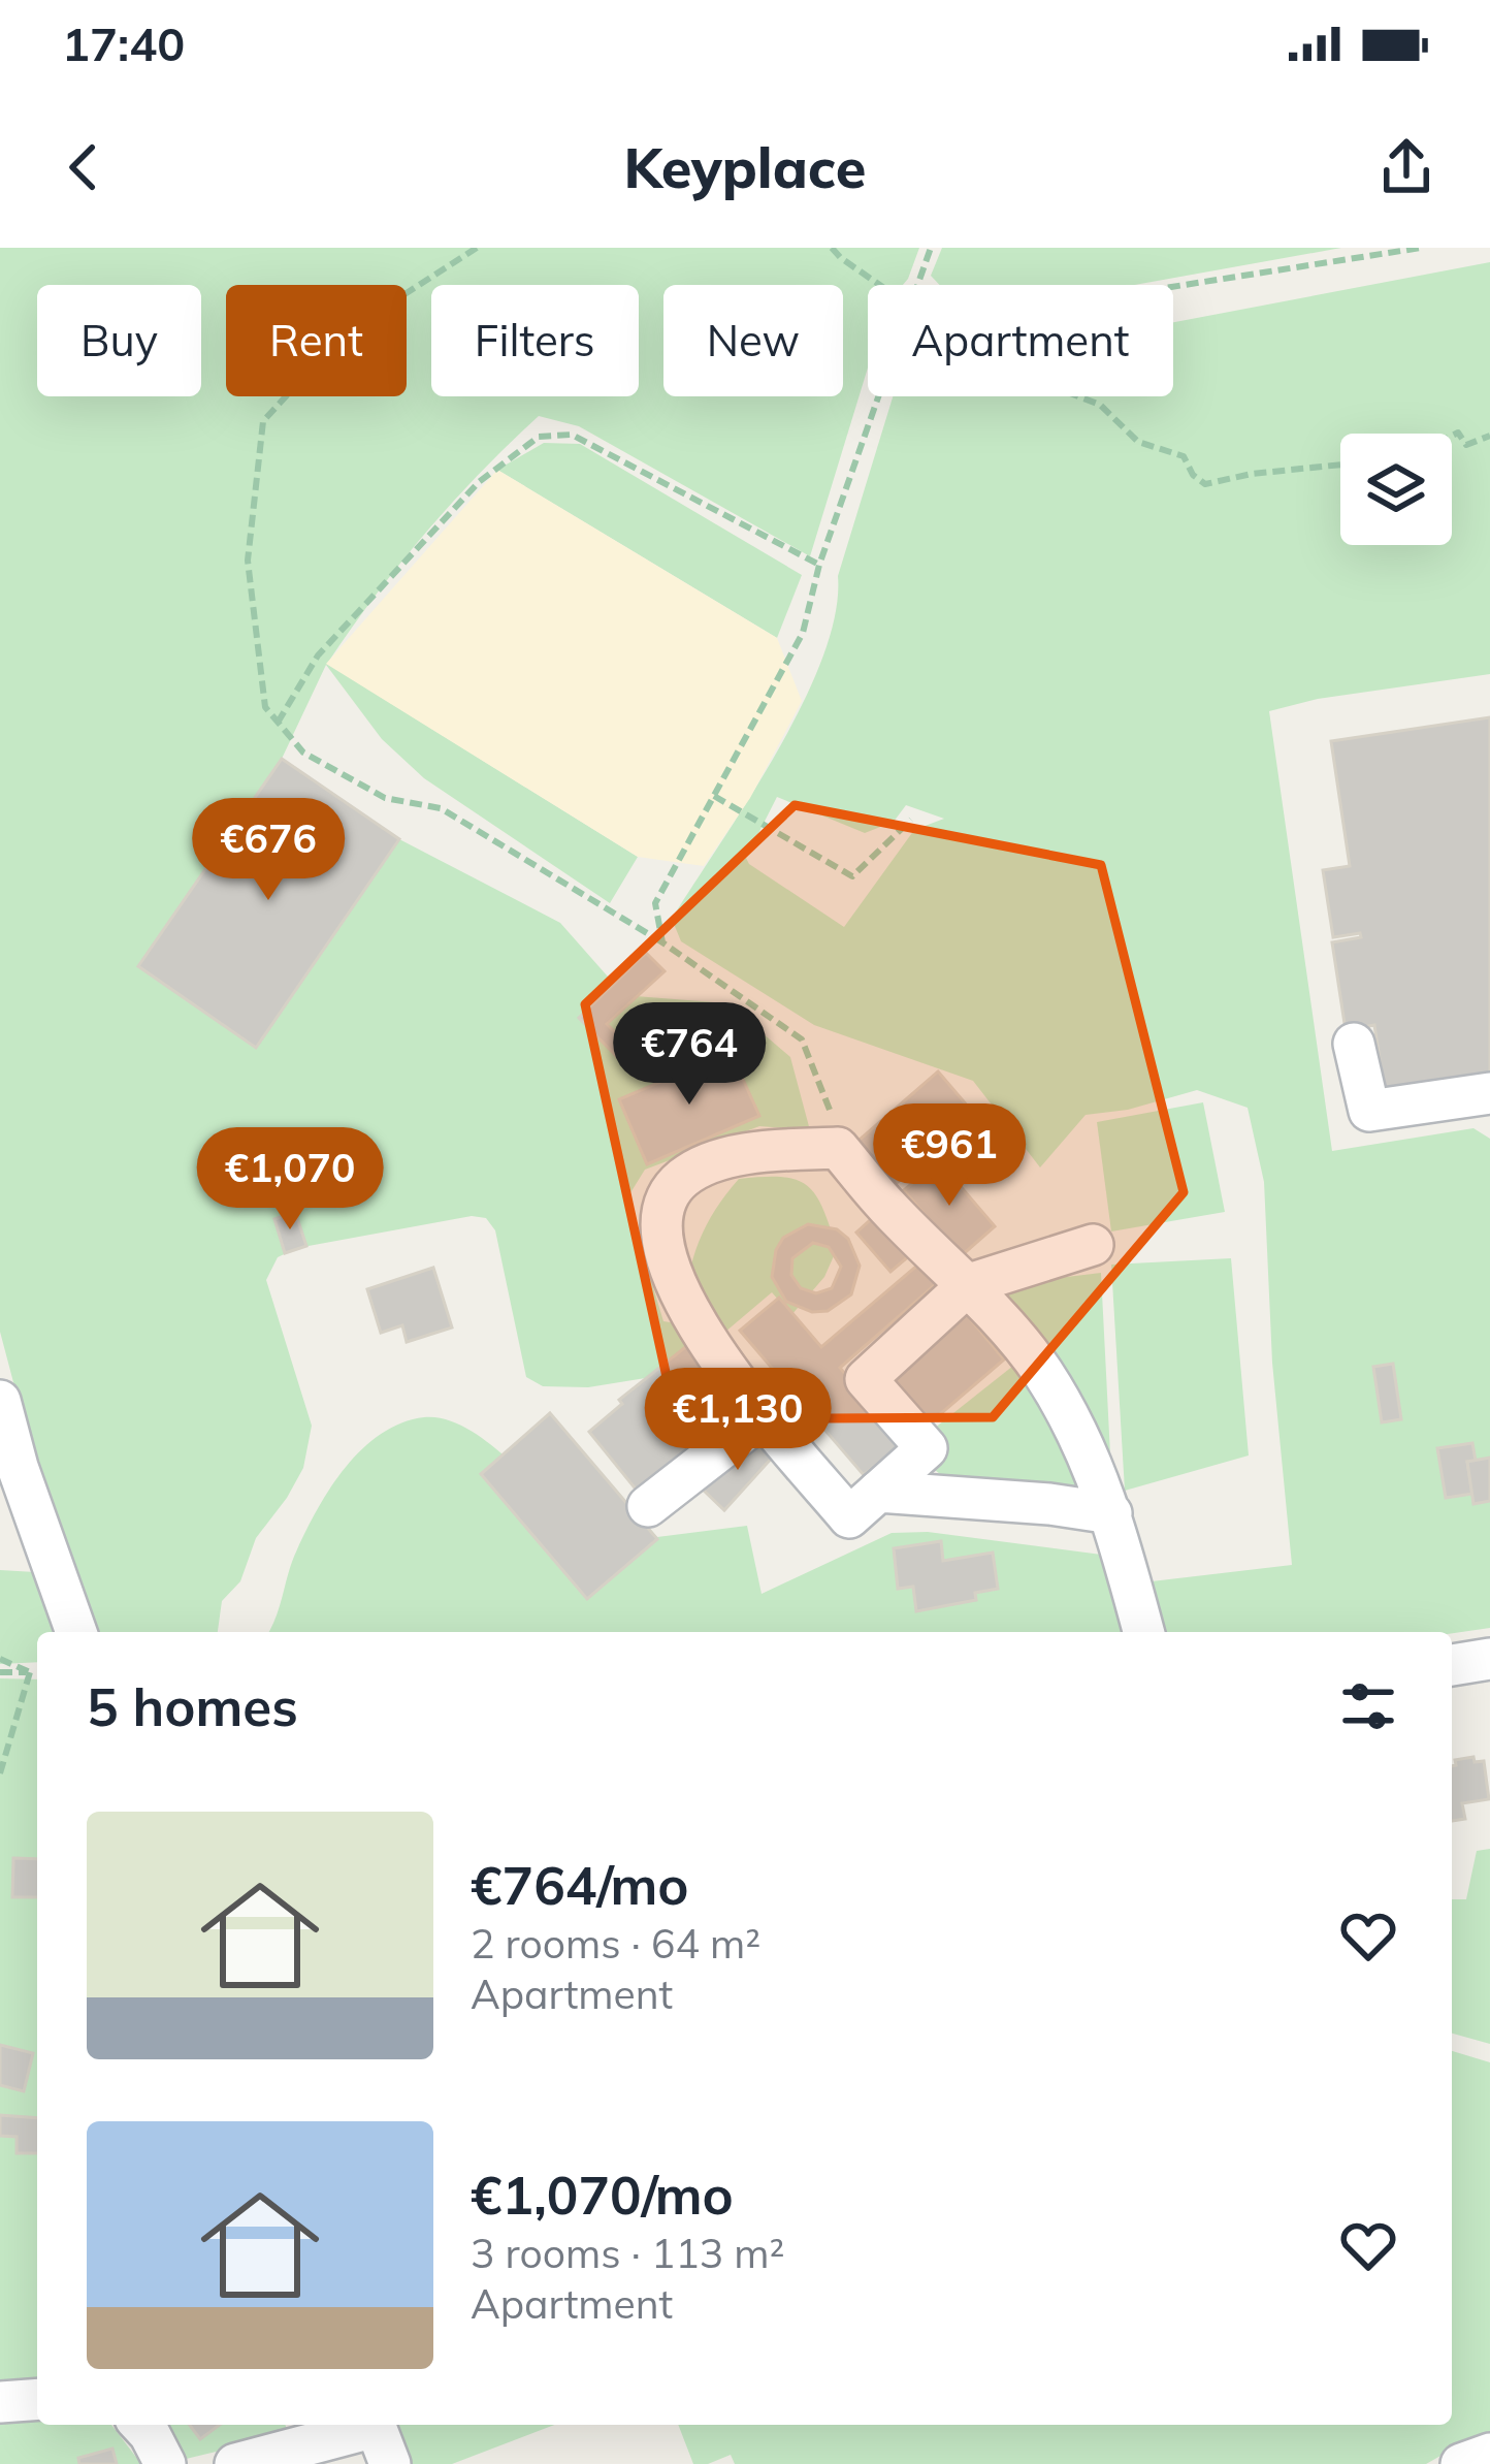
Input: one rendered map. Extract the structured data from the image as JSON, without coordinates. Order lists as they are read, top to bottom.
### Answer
{
  "page": {
    "status": "17:40",
    "header": "Keyplace",
    "chip": [
      "Buy",
      "Rent",
      "Filters",
      "New",
      "Apartment"
    ],
    "price": [
      "€676",
      "€764",
      "€961",
      "€1,070",
      "€1,130"
    ],
    "heading": "5 homes",
    "list": [
      {
        "name": "€764/mo",
        "note": "2 rooms · 64 m² · Apartment"
      },
      {
        "name": "€1,070/mo",
        "note": "3 rooms · 113 m² · Apartment"
      }
    ]
  }
}
